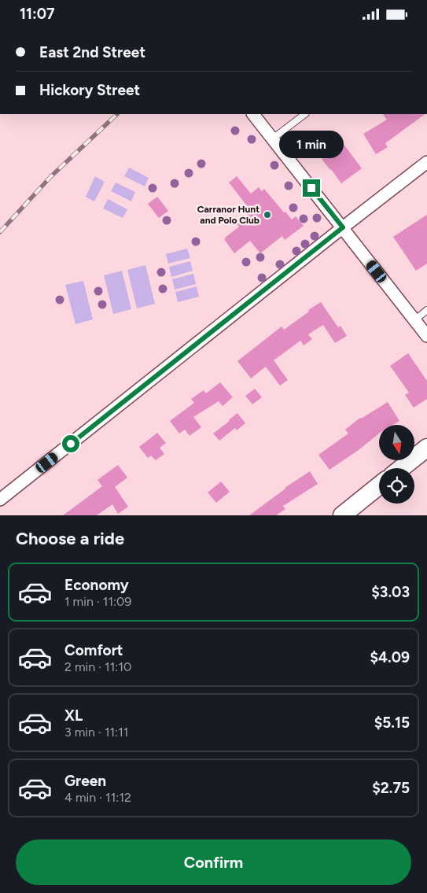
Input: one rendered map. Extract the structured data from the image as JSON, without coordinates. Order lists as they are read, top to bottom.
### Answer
{
  "places": ["Carranor Hunt and Polo Club"],
  "north": "bottom",
  "page": {
    "status": "11:07",
    "banner": ["East 2nd Street", "Hickory Street"],
    "bubble": "1 min",
    "heading": "Choose a ride",
    "list": [
      {
        "name": "Economy",
        "note": "1 min · 11:09",
        "value": "$3.03"
      },
      {
        "name": "Comfort",
        "note": "2 min · 11:10",
        "value": "$4.09"
      },
      {
        "name": "XL",
        "note": "3 min · 11:11",
        "value": "$5.15"
      },
      {
        "name": "Green",
        "note": "4 min · 11:12",
        "value": "$2.75"
      }
    ],
    "buttons": "Confirm"
  }
}
